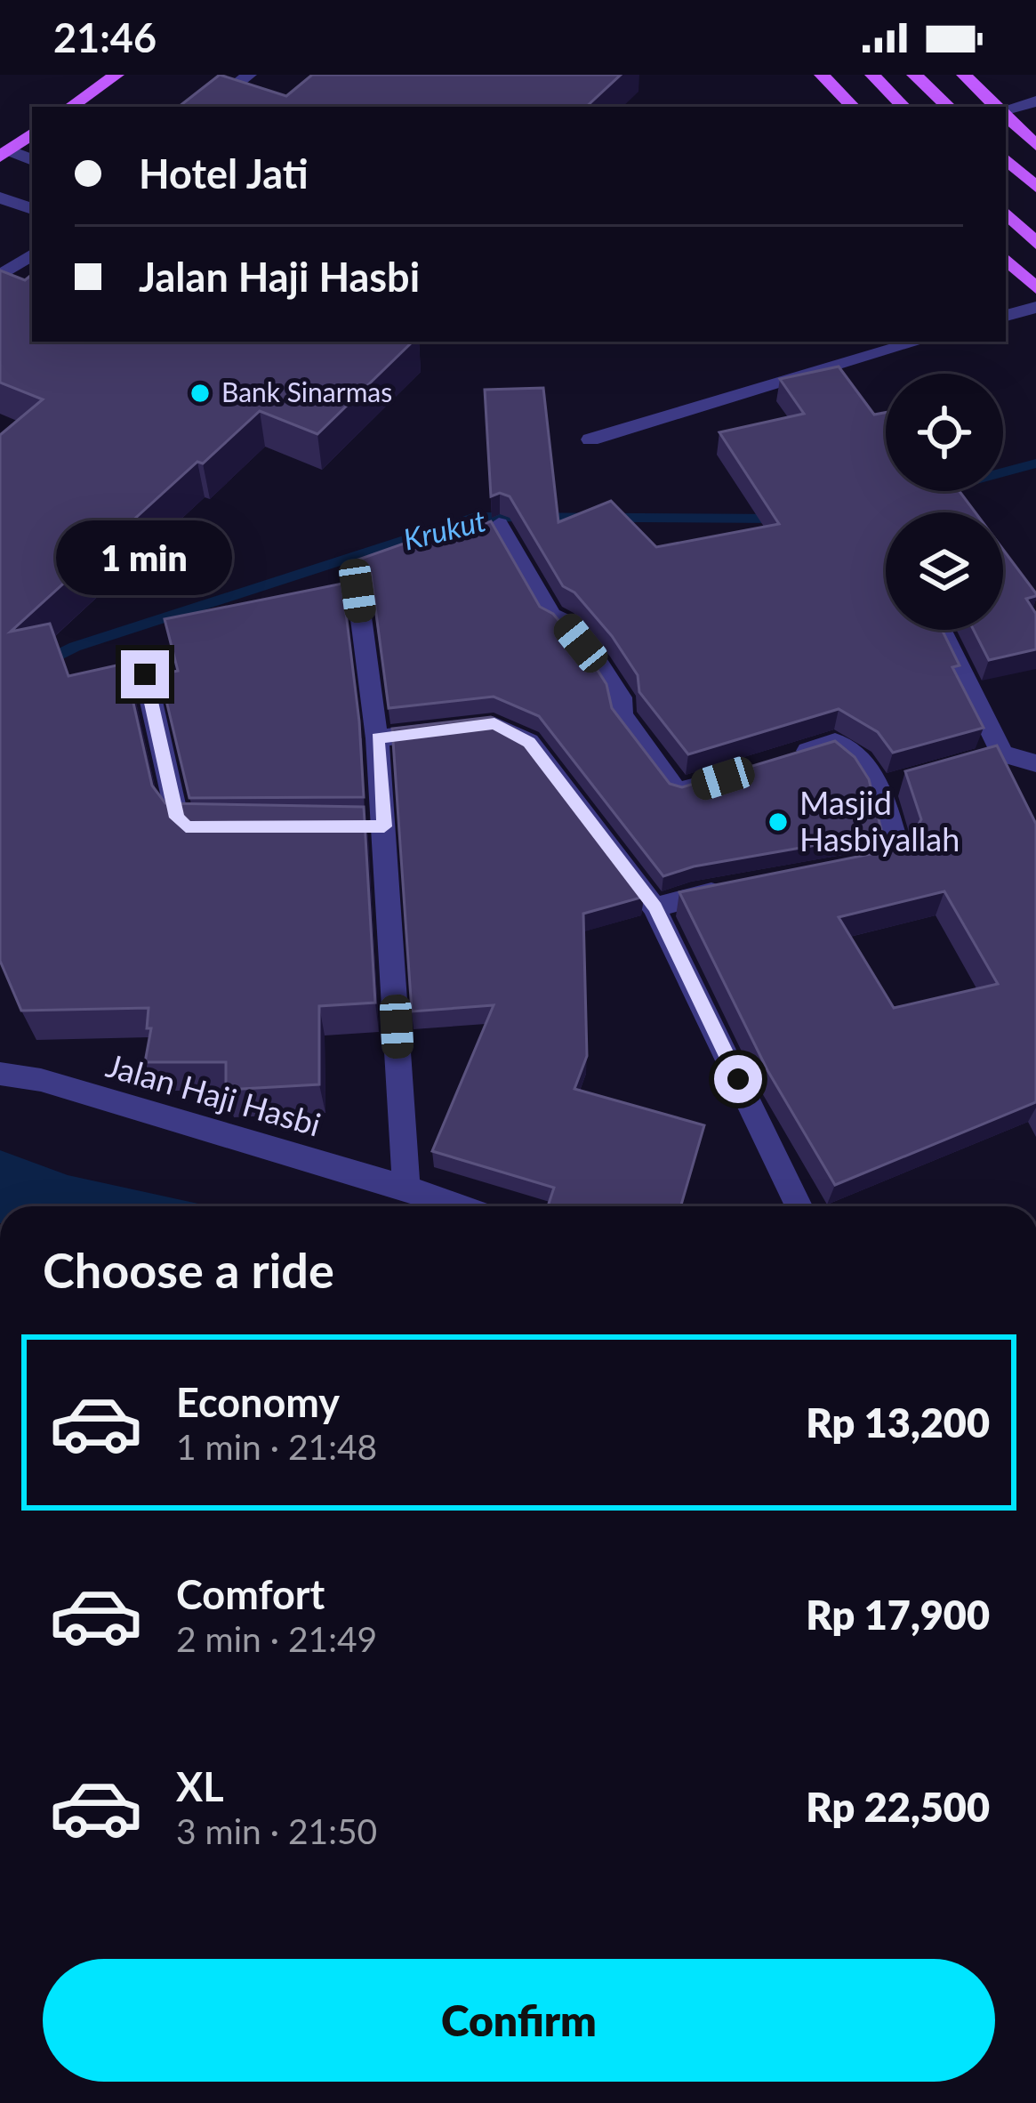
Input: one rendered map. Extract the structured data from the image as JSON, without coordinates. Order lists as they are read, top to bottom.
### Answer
{
  "streets": {
    "street": ["Jalan Haji Hasbi"]
  },
  "water": ["Krukut"],
  "places": ["Bank Sinarmas", "Masjid Hasbiyallah"],
  "page": {
    "status": "21:46",
    "banner": ["Hotel Jati", "Jalan Haji Hasbi"],
    "bubble": "1 min",
    "heading": "Choose a ride",
    "list": [
      {
        "name": "Economy",
        "note": "1 min · 21:48",
        "value": "Rp 13,200"
      },
      {
        "name": "Comfort",
        "note": "2 min · 21:49",
        "value": "Rp 17,900"
      },
      {
        "name": "XL",
        "note": "3 min · 21:50",
        "value": "Rp 22,500"
      }
    ],
    "buttons": "Confirm"
  }
}
